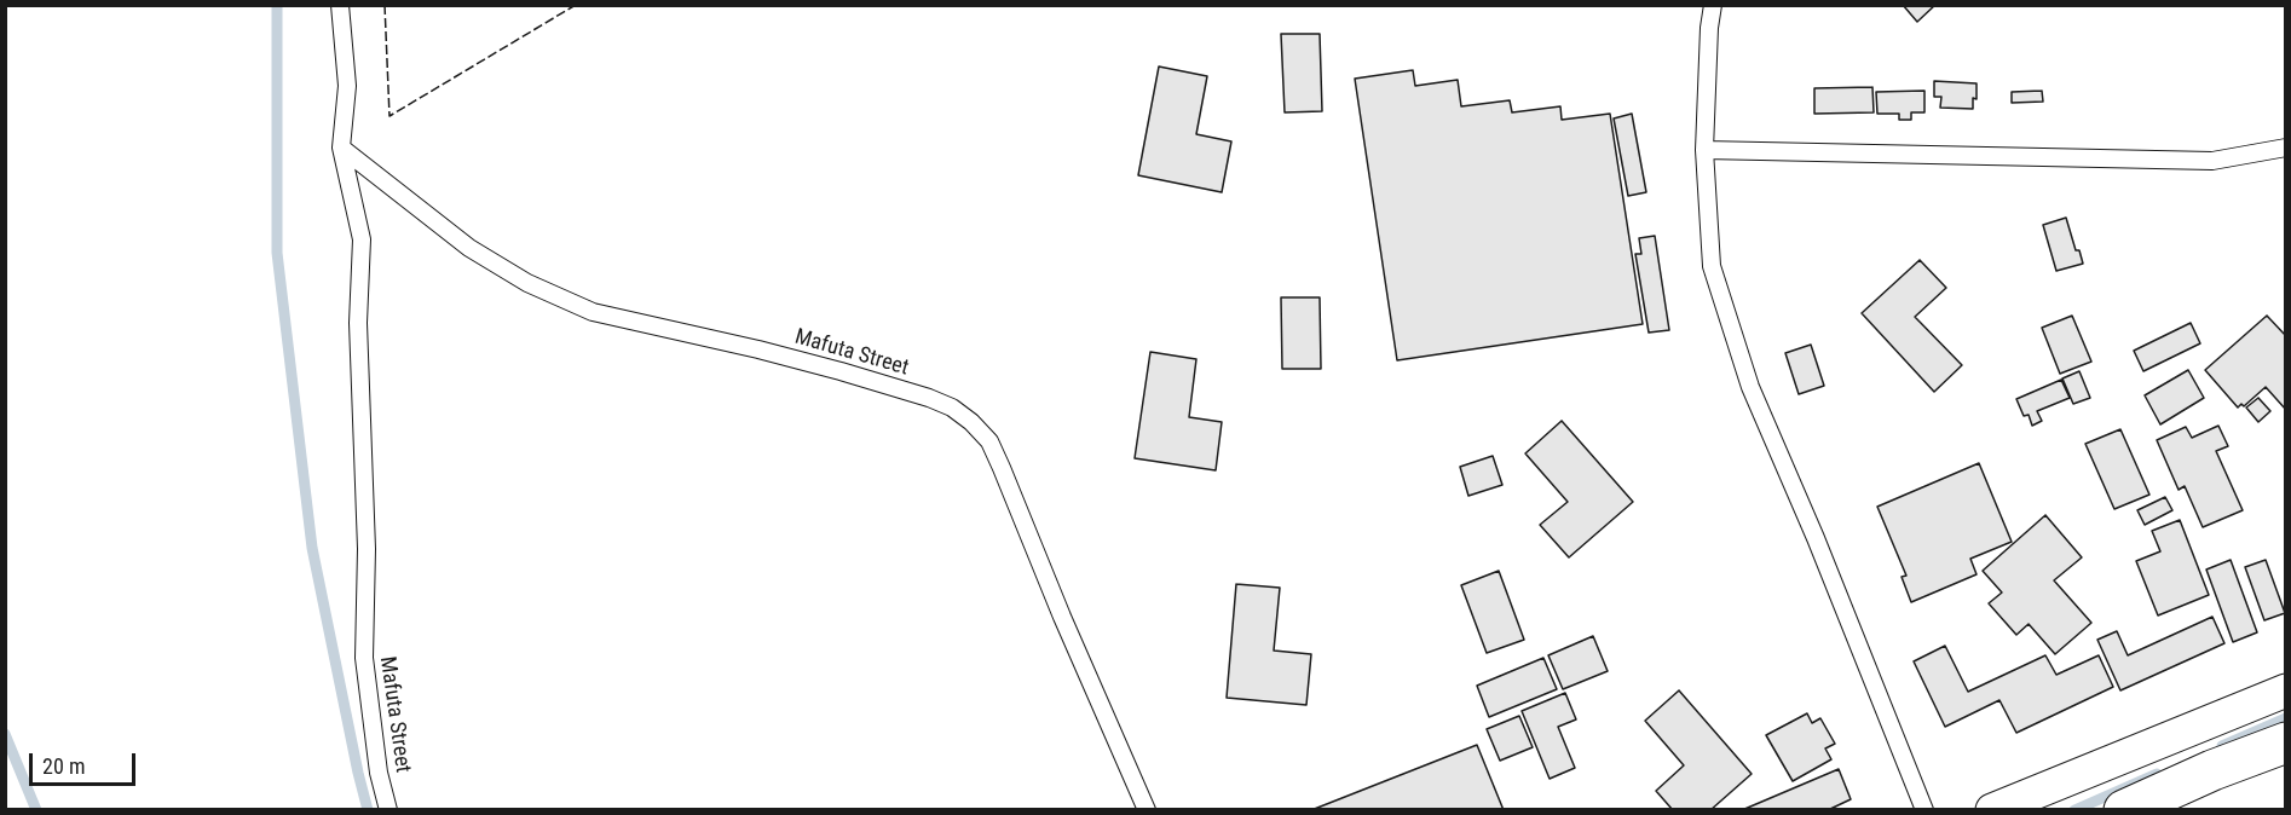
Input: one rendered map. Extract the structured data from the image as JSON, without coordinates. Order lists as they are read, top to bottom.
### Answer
{
  "streets": {
    "lane": ["Mafuta Street"]
  },
  "scale_bar": "20 m"
}
